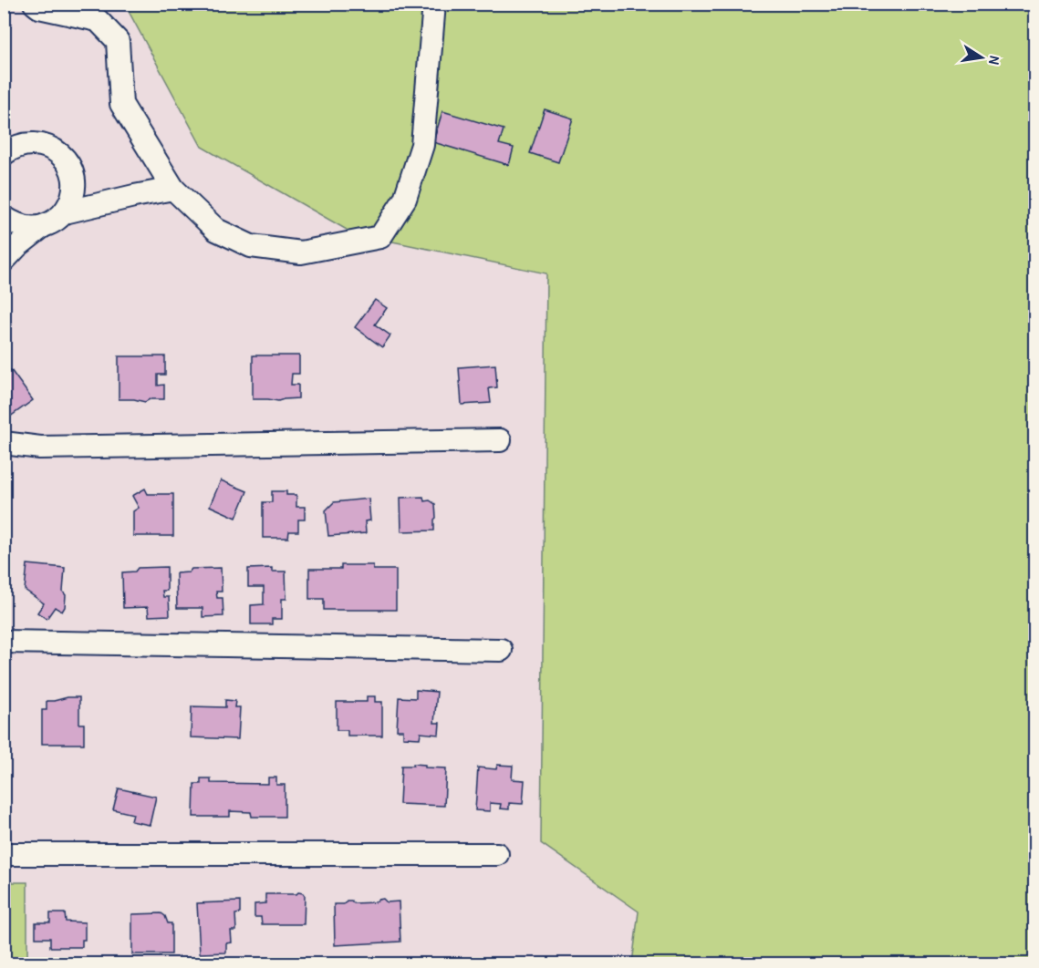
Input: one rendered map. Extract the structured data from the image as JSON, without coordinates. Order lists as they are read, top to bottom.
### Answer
{
  "north": "right"
}
